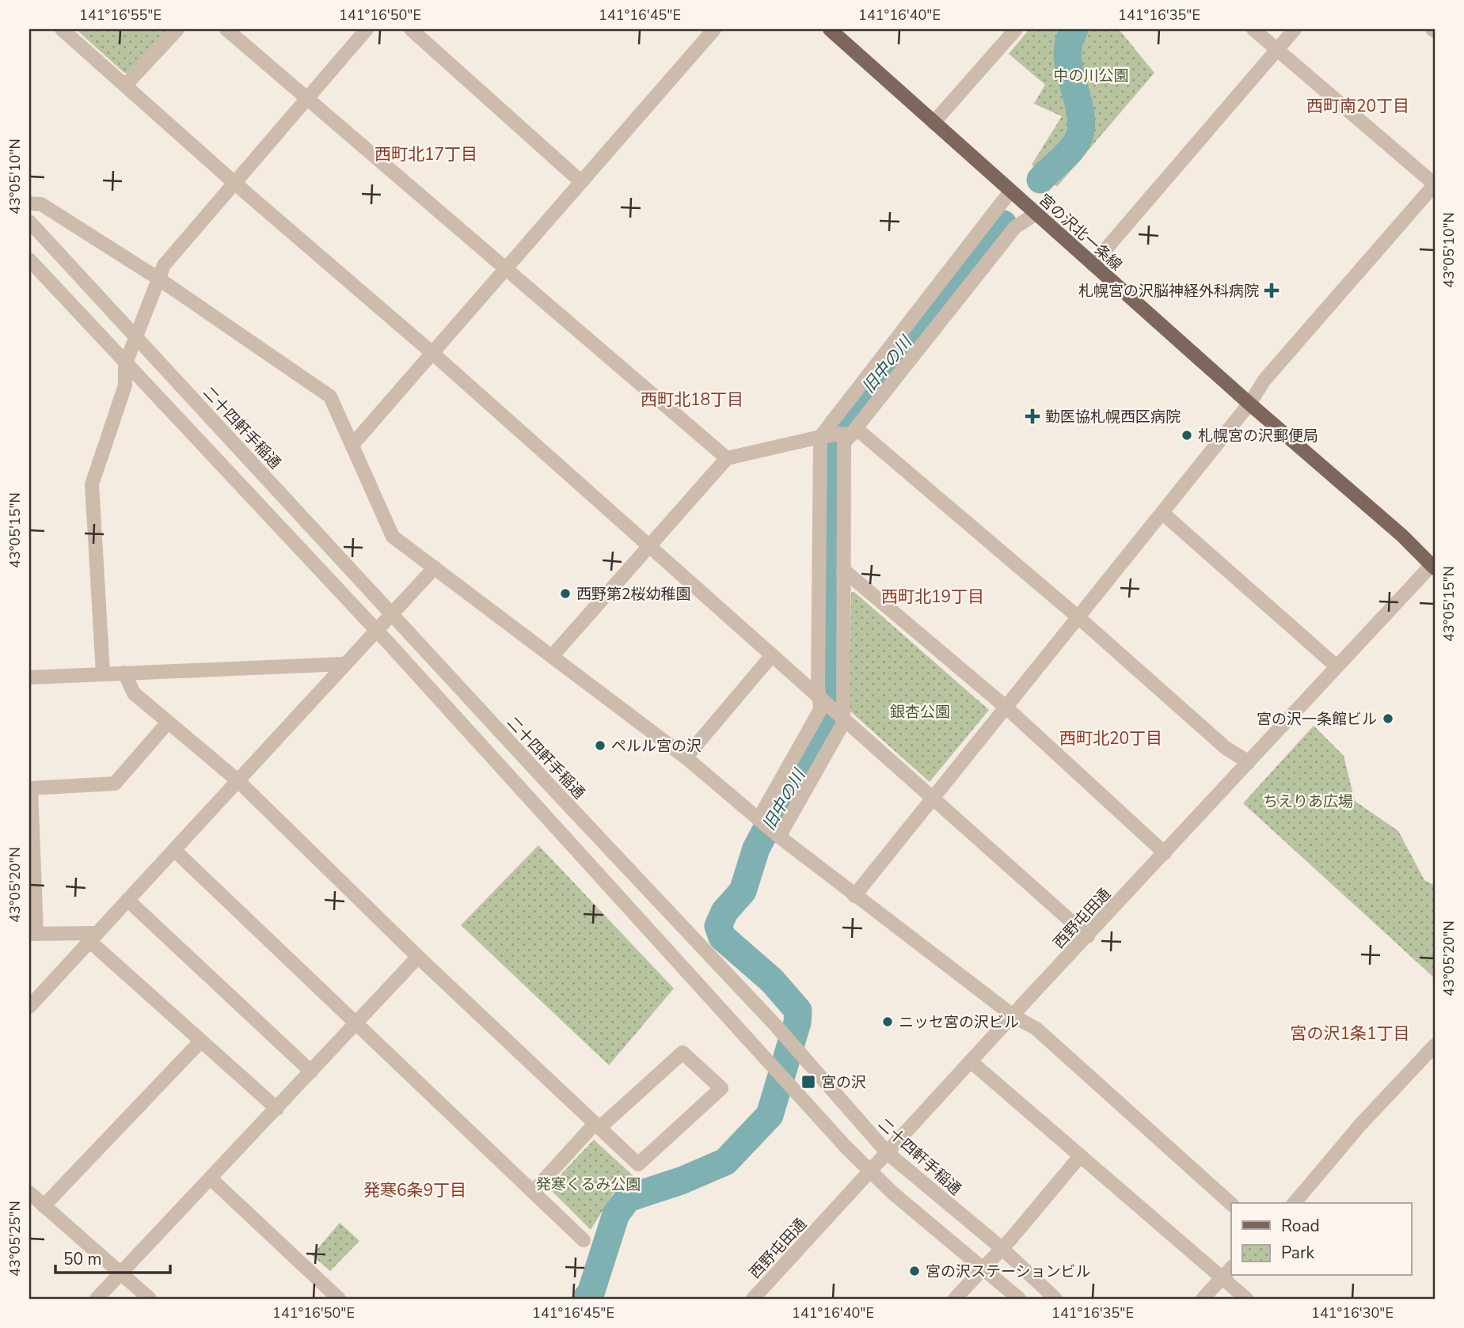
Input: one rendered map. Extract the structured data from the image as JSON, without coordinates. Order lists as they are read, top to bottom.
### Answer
{
  "streets": {
    "main road": ["宮の沢北一条線"],
    "street": ["二十四軒手稲通", "西野屯田通"]
  },
  "crossings": [
    ["宮の沢北一条線", "西野屯田通"],
    ["二十四軒手稲通", "西野屯田通"]
  ],
  "districts": [
    "西町南20丁目",
    "西町北17丁目",
    "西町北18丁目",
    "西町北19丁目",
    "西町北20丁目",
    "宮の沢1条1丁目",
    "発寒6条9丁目"
  ],
  "water": ["旧中の川"],
  "parks": [
    "中の川公園",
    "銀杏公園",
    "ちえりあ広場",
    "発寒くるみ公園"
  ],
  "places": {
    "health": ["札幌宮の沢脳神経外科病院", "勤医協札幌西区病院"],
    "other": [
      "札幌宮の沢郵便局",
      "西野第2桜幼稚園",
      "宮の沢一条館ビル",
      "ペルル宮の沢",
      "ニッセ宮の沢ビル",
      "宮の沢ステーションビル"
    ],
    "transit": ["宮の沢"]
  },
  "legend": ["Road", "Park"],
  "scale_bar": "50 m",
  "coordinates": [
    "141°16'55\"E",
    "141°16'50\"E",
    "141°16'45\"E",
    "141°16'40\"E",
    "141°16'35\"E",
    "43°05'10\"N",
    "43°05'15\"N",
    "43°05'20\"N",
    "43°05'25\"N",
    "141°16'30\"E"
  ]
}
